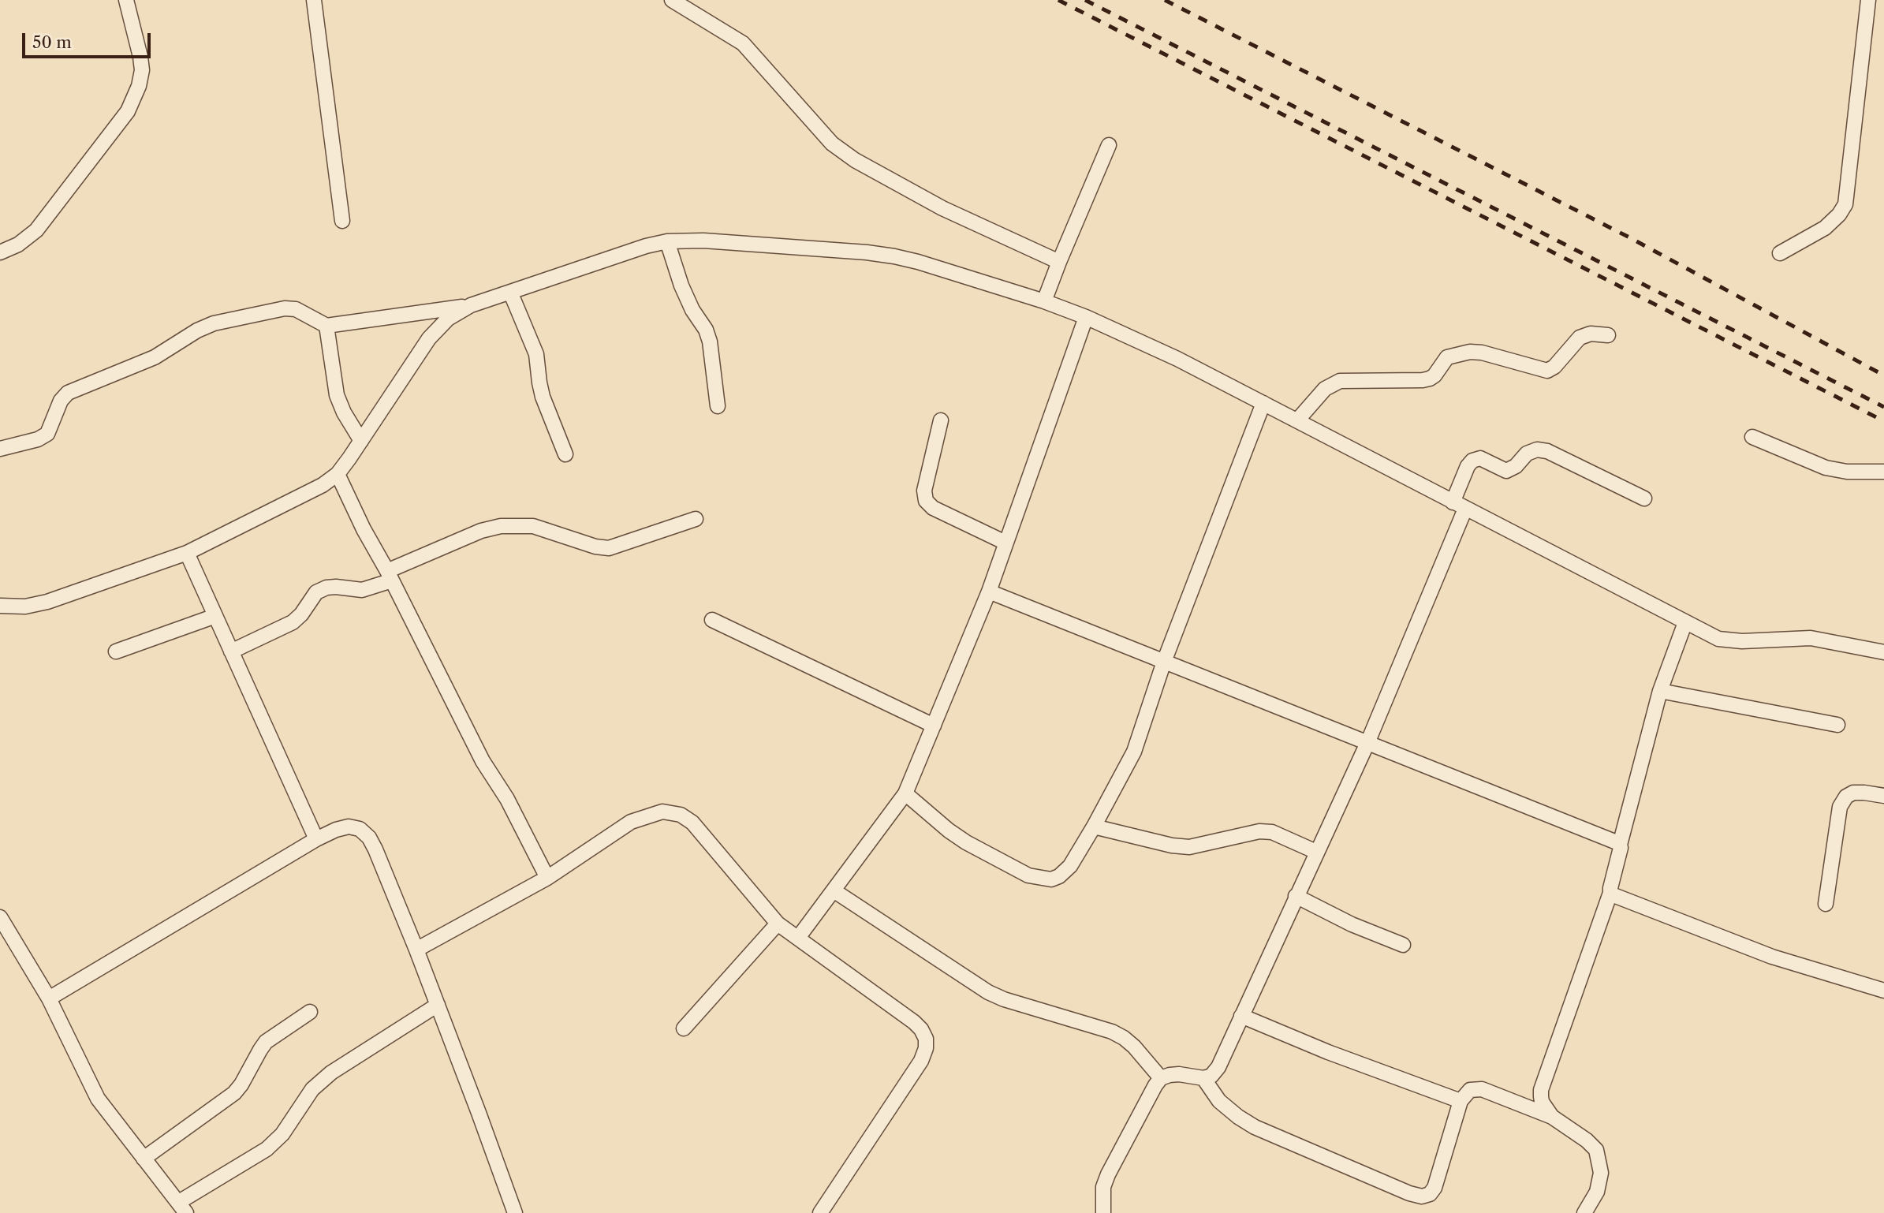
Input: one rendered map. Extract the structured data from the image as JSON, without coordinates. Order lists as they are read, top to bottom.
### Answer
{
  "scale_bar": "50 m"
}
